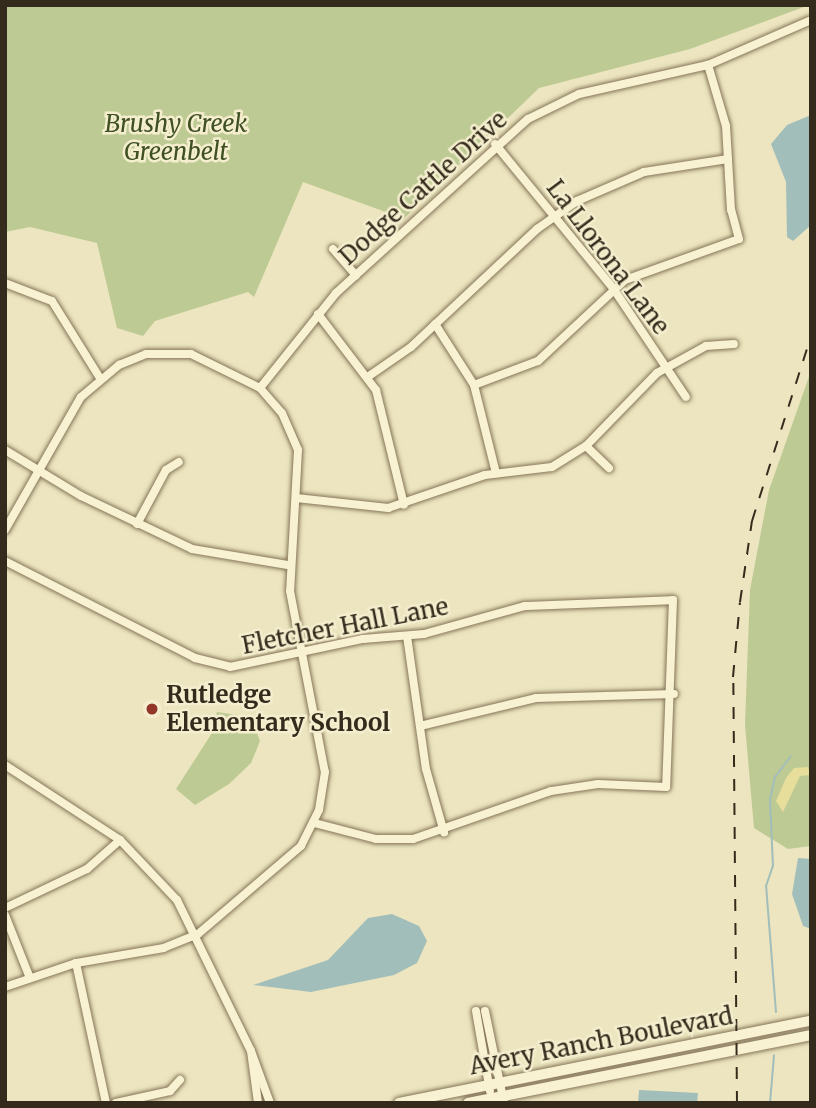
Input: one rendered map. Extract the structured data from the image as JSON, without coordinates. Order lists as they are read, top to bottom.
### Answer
{
  "streets": {
    "main road": ["Avery Ranch Boulevard"],
    "street": ["Dodge Cattle Drive", "La Llorona Lane", "Fletcher Hall Lane"]
  },
  "crossings": [
    ["Dodge Cattle Drive", "La Llorona Lane"]
  ],
  "parks": ["Brushy Creek Greenbelt"],
  "places": ["Rutledge Elementary School"]
}
